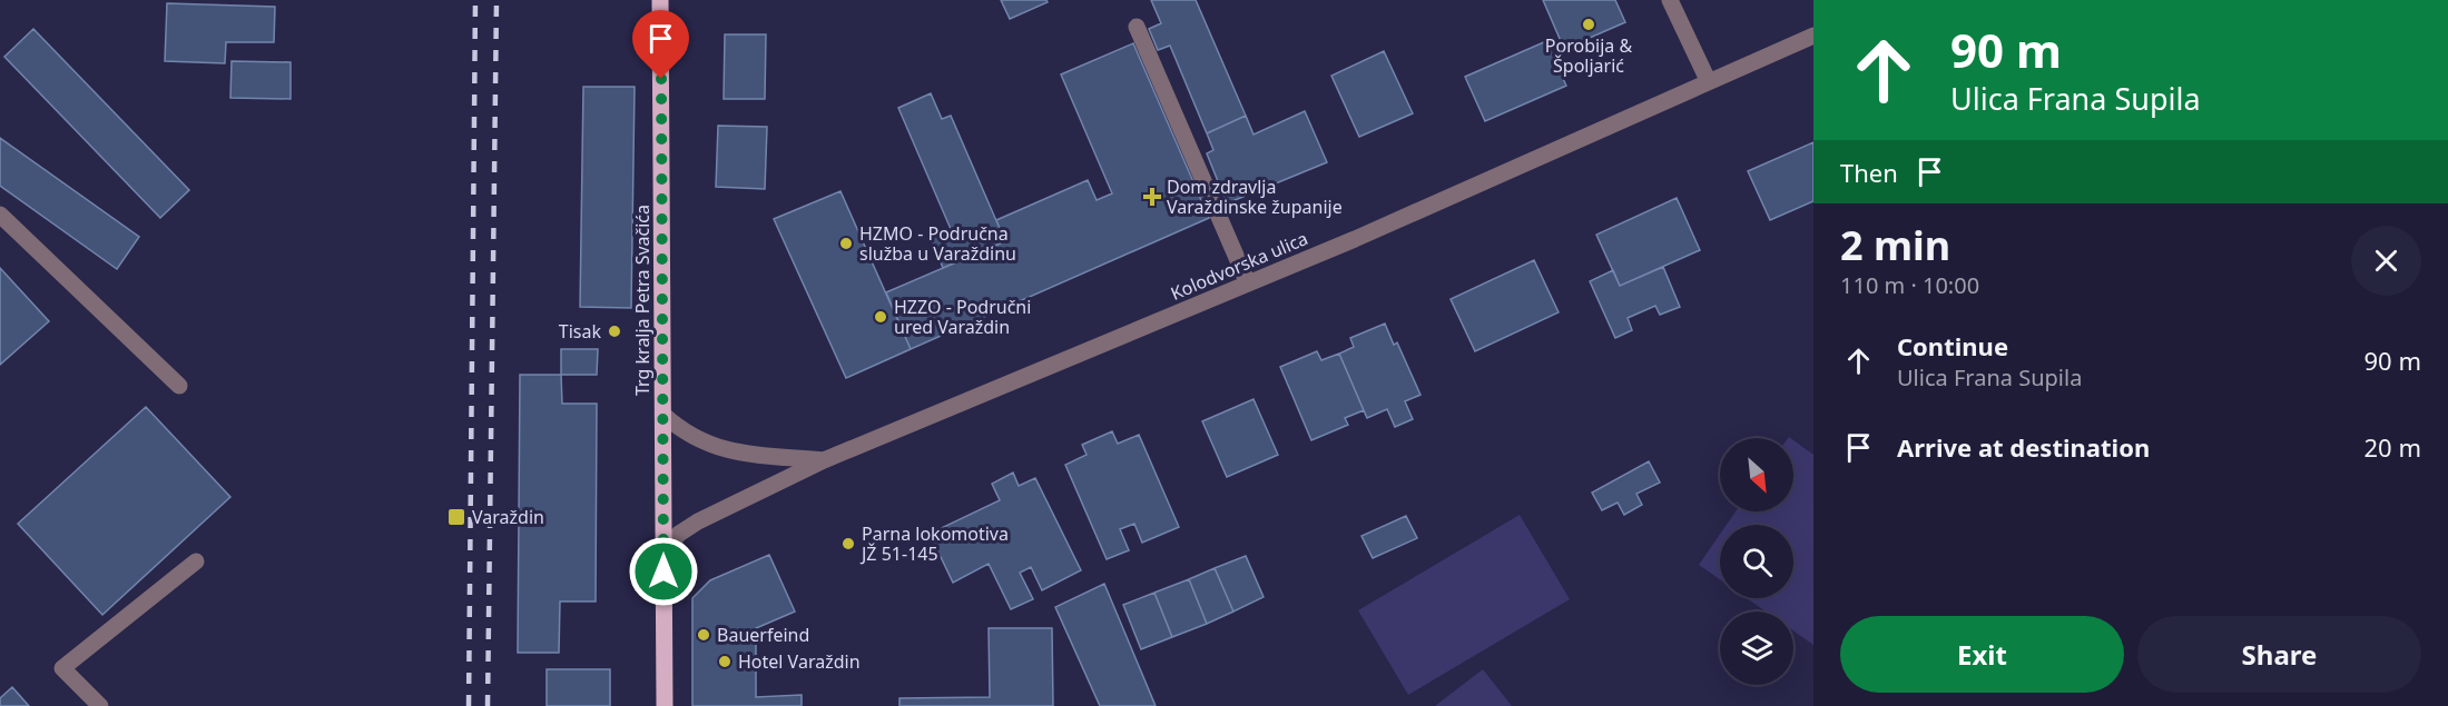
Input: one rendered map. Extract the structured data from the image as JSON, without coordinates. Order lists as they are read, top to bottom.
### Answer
{
  "streets": {
    "main road": ["Trg kralja Petra Svačića"],
    "street": ["Kolodvorska ulica"]
  },
  "crossings": [
    ["Kolodvorska ulica", "Trg kralja Petra Svačića"]
  ],
  "places": {
    "other": [
      "Porobija & Špoljarić",
      "HZMO - Područna služba u Varaždinu",
      "HZZO - Područni ured Varaždin",
      "Tisak",
      "Parna lokomotiva JŽ 51-145",
      "Bauerfeind",
      "Hotel Varaždin"
    ],
    "health": ["Dom zdravlja Varaždinske županije"],
    "transit": ["Varaždin"]
  },
  "north": "bottom right",
  "page": {
    "turn": ["90 m", "Ulica Frana Supila"],
    "then": "Then",
    "heading": ["2 min", "110 m · 10:00"],
    "list": [
      {
        "name": "Continue",
        "note": "Ulica Frana Supila",
        "value": "90 m"
      },
      {
        "name": "Arrive at destination",
        "value": "20 m"
      }
    ],
    "buttons": ["Exit", "Share"]
  }
}
